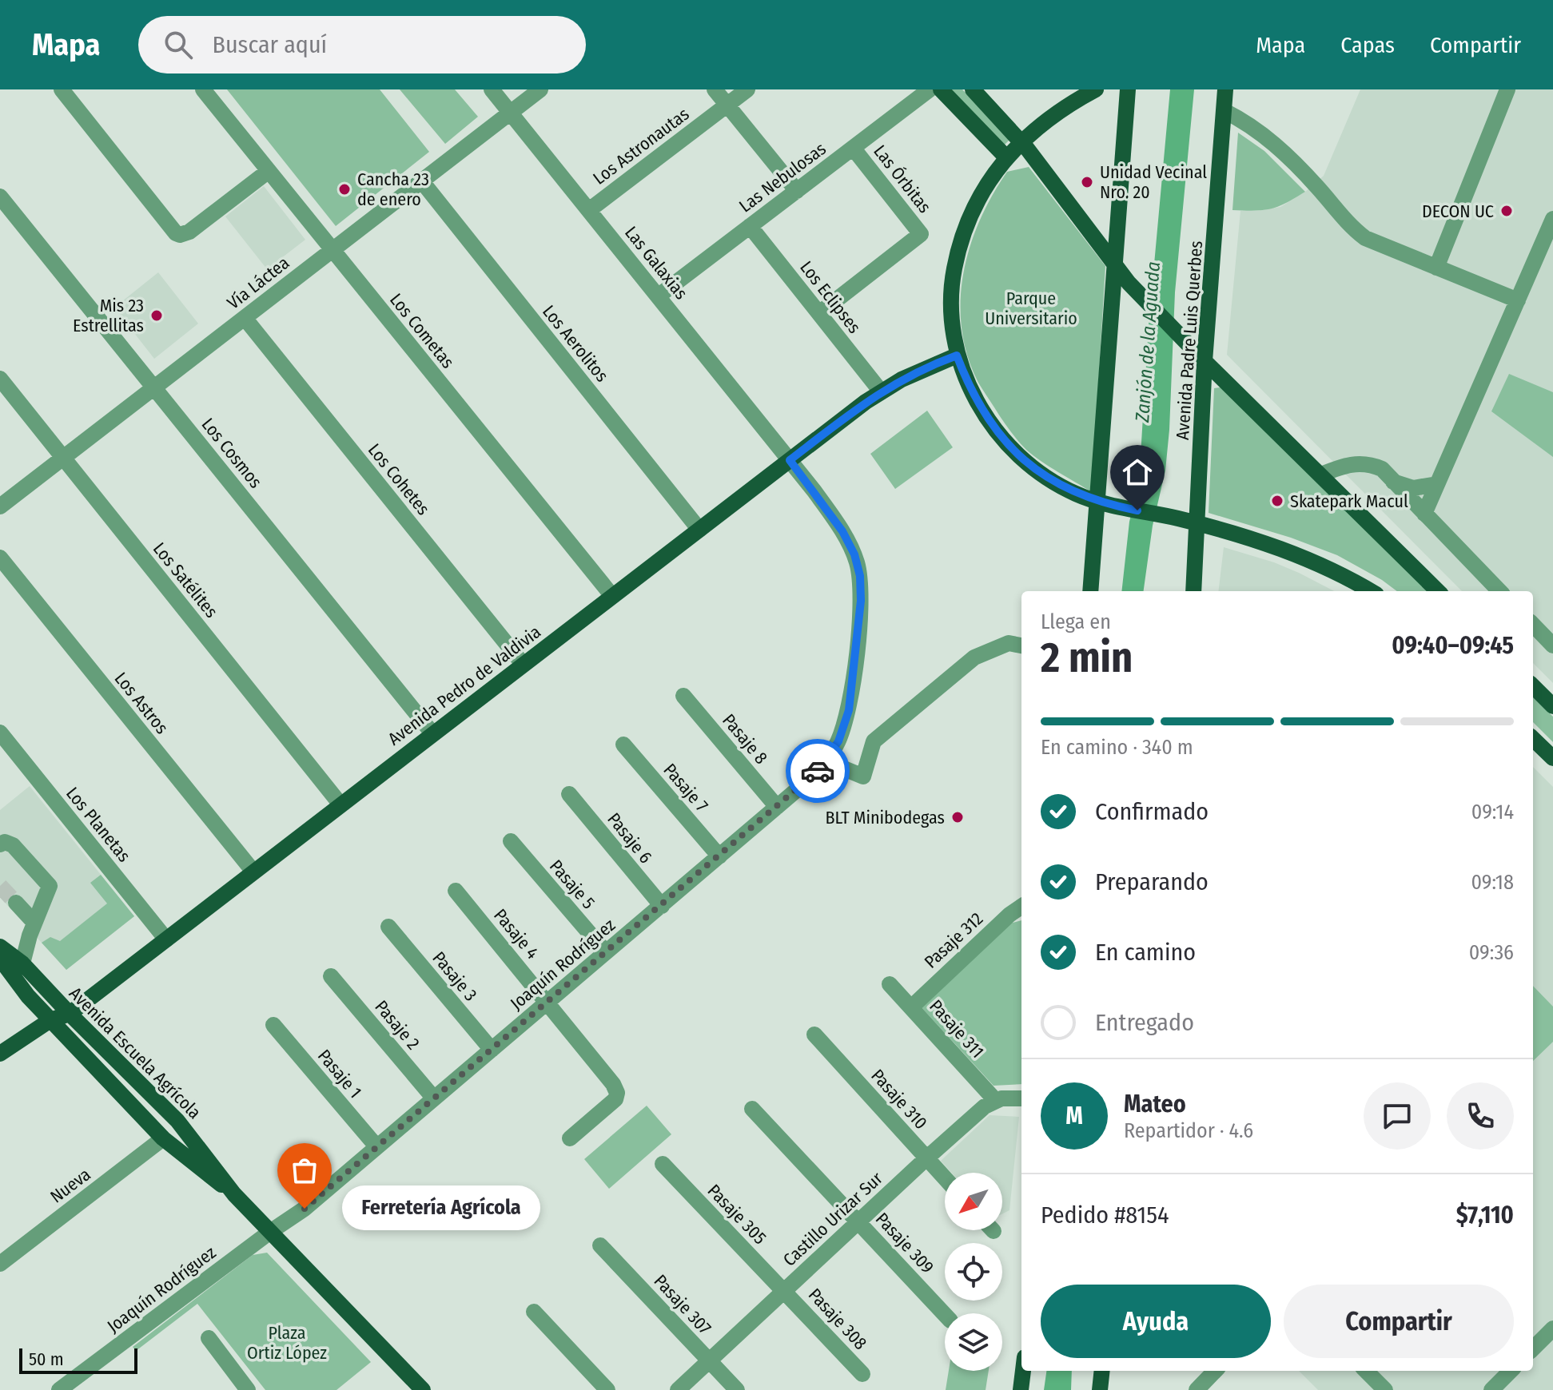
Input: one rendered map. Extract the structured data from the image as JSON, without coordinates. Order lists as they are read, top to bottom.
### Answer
{
  "streets": {
    "main road": ["Avenida Padre Luis Querbes", "Avenida Pedro de Valdivia", "Avenida Escuela Agrícola"],
    "street": [
      "Los Astronautas",
      "Las Nebulosas",
      "Las Órbitas",
      "Las Galaxias",
      "Vía Láctea",
      "Los Eclipses",
      "Los Cometas",
      "Los Aerolitos",
      "Los Cosmos",
      "Los Cohetes",
      "Los Satélites",
      "Los Astros",
      "Pasaje 8",
      "Pasaje 7",
      "Los Planetas",
      "Pasaje 6",
      "Pasaje 5",
      "Pasaje 4",
      "Pasaje 312",
      "Joaquín Rodríguez",
      "Pasaje 3",
      "Pasaje 2",
      "Pasaje 311",
      "Pasaje 1",
      "Pasaje 310",
      "Nueva",
      "Pasaje 305",
      "Castillo Urizar Sur",
      "Pasaje 309",
      "Pasaje 307",
      "Pasaje 308"
    ]
  },
  "crossings": [
    ["Los Astronautas", "Las Galaxias"],
    ["Las Nebulosas", "Las Órbitas"],
    ["Las Nebulosas", "Las Galaxias"],
    ["Las Nebulosas", "Los Eclipses"],
    ["Las Órbitas", "Los Eclipses"],
    ["Las Galaxias", "Vía Láctea"],
    ["Las Galaxias", "Avenida Pedro de Valdivia"],
    ["Las Galaxias", "Joaquín Rodríguez"],
    ["Vía Láctea", "Los Cometas"],
    ["Vía Láctea", "Los Aerolitos"],
    ["Vía Láctea", "Los Cosmos"],
    ["Vía Láctea", "Los Cohetes"],
    ["Vía Láctea", "Los Satélites"],
    ["Los Eclipses", "Avenida Pedro de Valdivia"],
    ["Los Cometas", "Avenida Pedro de Valdivia"],
    ["Los Aerolitos", "Avenida Pedro de Valdivia"],
    ["Los Cosmos", "Avenida Pedro de Valdivia"],
    ["Los Cohetes", "Avenida Pedro de Valdivia"],
    ["Los Satélites", "Avenida Pedro de Valdivia"],
    ["Avenida Pedro de Valdivia", "Los Astros"],
    ["Avenida Pedro de Valdivia", "Los Planetas"],
    ["Avenida Pedro de Valdivia", "Joaquín Rodríguez"],
    ["Avenida Pedro de Valdivia", "Avenida Escuela Agrícola"],
    ["Pasaje 8", "Joaquín Rodríguez"],
    ["Pasaje 7", "Joaquín Rodríguez"],
    ["Pasaje 6", "Joaquín Rodríguez"],
    ["Pasaje 5", "Joaquín Rodríguez"],
    ["Pasaje 4", "Joaquín Rodríguez"],
    ["Pasaje 312", "Pasaje 311"],
    ["Joaquín Rodríguez", "Pasaje 3"],
    ["Joaquín Rodríguez", "Pasaje 2"],
    ["Joaquín Rodríguez", "Avenida Escuela Agrícola"],
    ["Joaquín Rodríguez", "Pasaje 1"],
    ["Pasaje 311", "Castillo Urizar Sur"],
    ["Avenida Escuela Agrícola", "Nueva"],
    ["Pasaje 310", "Castillo Urizar Sur"],
    ["Pasaje 305", "Castillo Urizar Sur"],
    ["Pasaje 305", "Pasaje 308"],
    ["Castillo Urizar Sur", "Pasaje 309"],
    ["Castillo Urizar Sur", "Pasaje 307"],
    ["Castillo Urizar Sur", "Pasaje 308"]
  ],
  "water": ["Zanjón de la Aguada"],
  "parks": ["Parque Universitario", "Plaza Ortiz López"],
  "places": [
    "Unidad Vecinal Nro. 20",
    "Cancha 23 de enero",
    "DECON UC",
    "Mis 23 Estrellitas",
    "Skatepark Macul",
    "BLT Minibodegas",
    "Ferretería Agrícola"
  ],
  "scale_bar": "50 m",
  "north": "bottom left",
  "page": {
    "header": "Mapa",
    "search": "Buscar aquí",
    "nav": ["Mapa", "Capas", "Compartir"],
    "heading": ["2 min", "Llega en", "09:40–09:45"],
    "panel": [
      "Mateo",
      "Repartidor · 4.6",
      "Pedido #8154",
      "$7,110"
    ],
    "bar": "En camino · 340 m",
    "list": [
      ["Confirmado", "09:14"],
      ["Preparando", "09:18"],
      ["En camino", "09:36"],
      "Entregado"
    ],
    "round": "M",
    "bubble": "Ferretería Agrícola",
    "buttons": ["Ayuda", "Compartir"],
    "scale": "50 m"
  }
}
